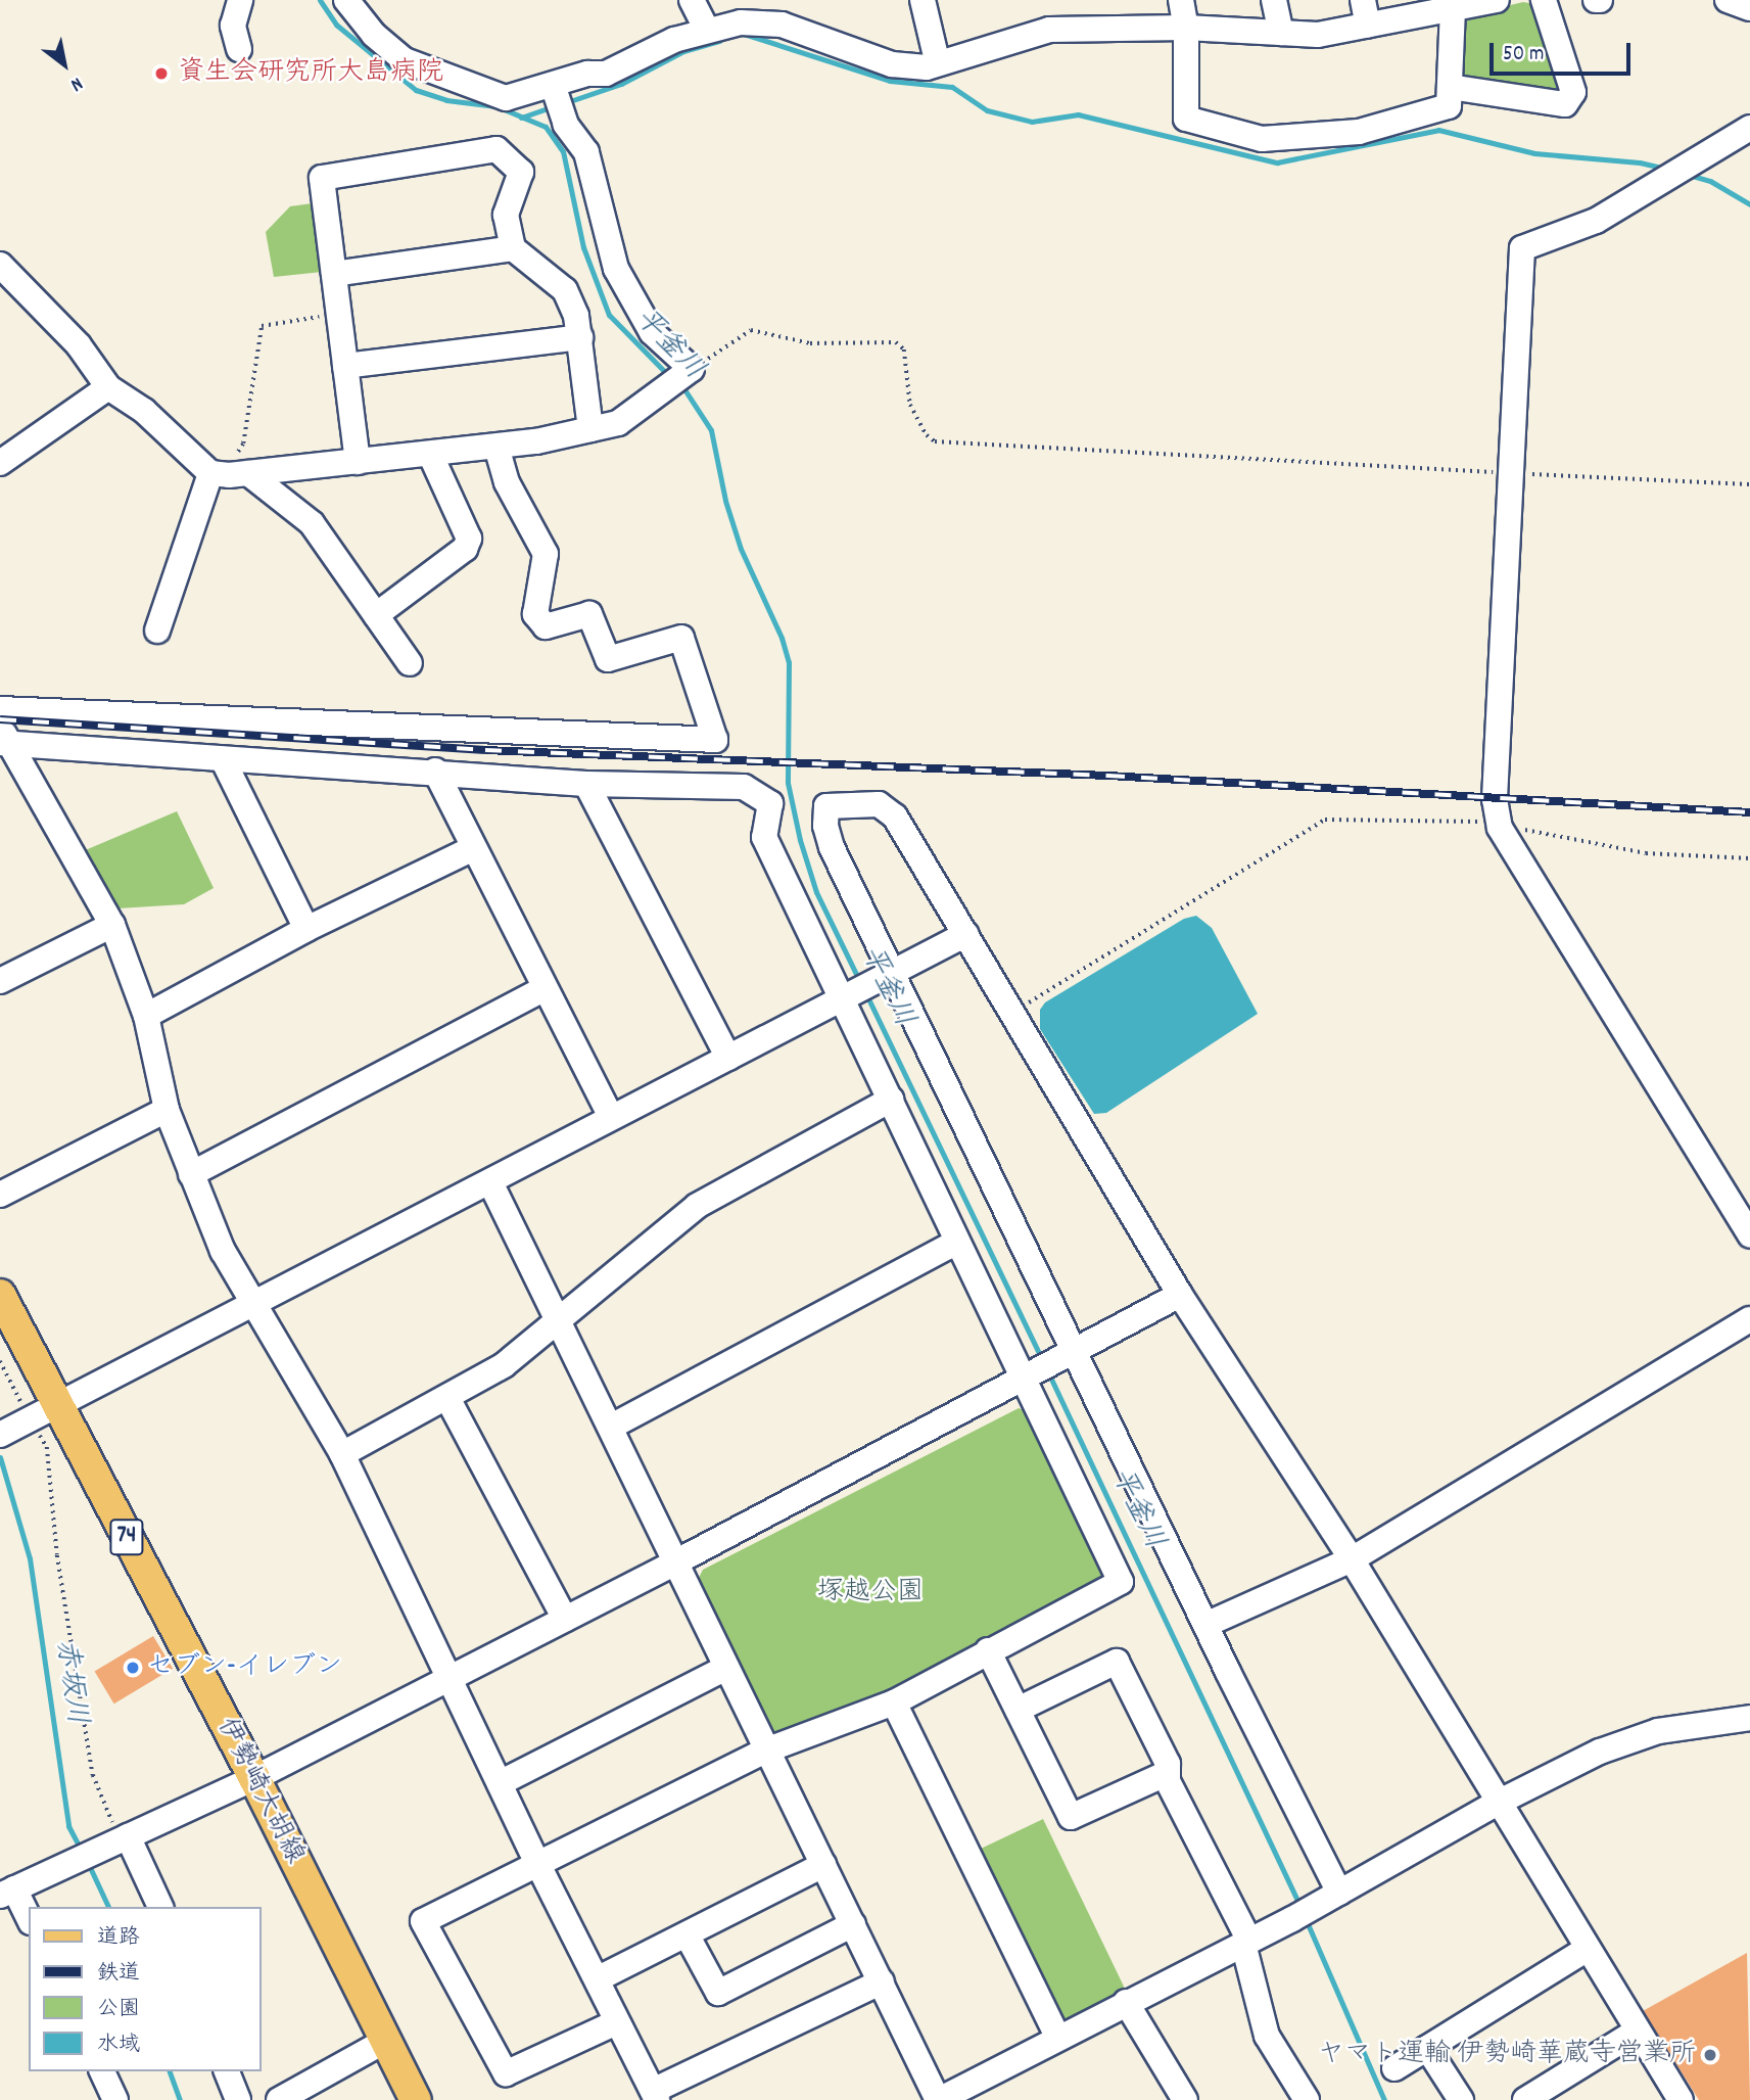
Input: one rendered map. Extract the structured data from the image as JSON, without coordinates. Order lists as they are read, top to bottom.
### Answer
{
  "streets": {
    "main road": ["74", "伊勢崎大胡線"]
  },
  "water": ["平釜川", "赤坂川"],
  "parks": ["塚越公園"],
  "places": ["資生会研究所大島病院", "セブン-イレブン", "ヤマト運輸 伊勢崎華蔵寺営業所"],
  "legend": [
    "道路",
    "鉄道",
    "公園",
    "水域"
  ],
  "scale_bar": "50 m",
  "north": "bottom right"
}
